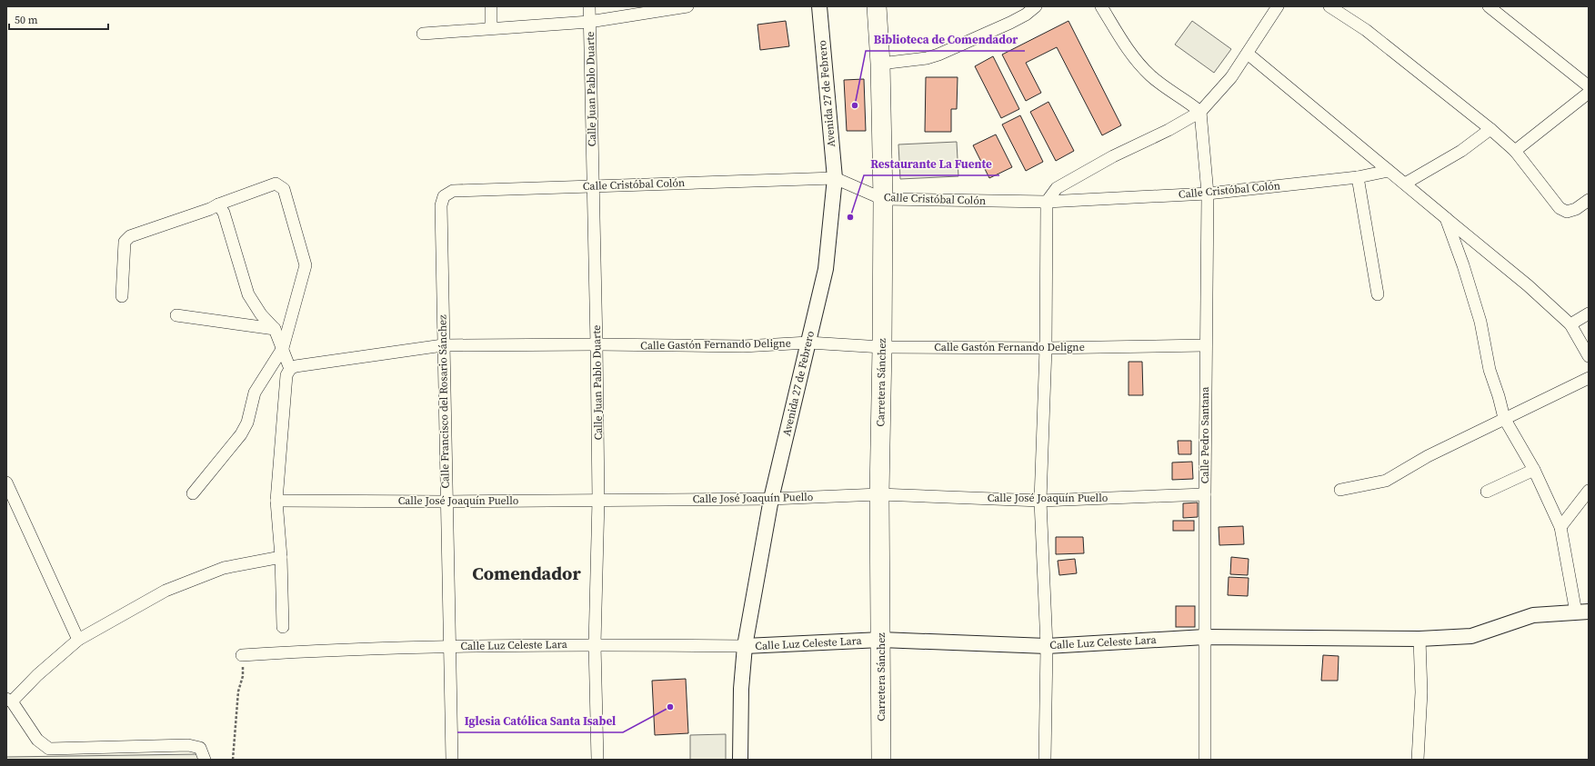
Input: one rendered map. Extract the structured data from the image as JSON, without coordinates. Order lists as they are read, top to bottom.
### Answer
{
  "streets": {
    "main road": ["Carretera Sánchez"],
    "street": [
      "Calle Juan Pablo Duarte",
      "Avenida 27 de Febrero",
      "Calle Cristóbal Colón",
      "Calle Gastón Fernando Deligne",
      "Calle Francisco del Rosario Sánchez",
      "Calle Pedro Santana",
      "Calle José Joaquín Puello",
      "Calle Luz Celeste Lara"
    ]
  },
  "crossings": [
    ["Calle Juan Pablo Duarte", "Calle Cristóbal Colón"],
    ["Calle Juan Pablo Duarte", "Calle Gastón Fernando Deligne"],
    ["Calle Juan Pablo Duarte", "Calle José Joaquín Puello"],
    ["Calle Juan Pablo Duarte", "Calle Luz Celeste Lara"],
    ["Avenida 27 de Febrero", "Calle Cristóbal Colón"],
    ["Avenida 27 de Febrero", "Calle Gastón Fernando Deligne"],
    ["Avenida 27 de Febrero", "Calle José Joaquín Puello"],
    ["Avenida 27 de Febrero", "Calle Luz Celeste Lara"],
    ["Calle Cristóbal Colón", "Carretera Sánchez"],
    ["Calle Cristóbal Colón", "Calle Francisco del Rosario Sánchez"],
    ["Calle Cristóbal Colón", "Calle Pedro Santana"],
    ["Calle Gastón Fernando Deligne", "Carretera Sánchez"],
    ["Calle Gastón Fernando Deligne", "Calle Francisco del Rosario Sánchez"],
    ["Calle Gastón Fernando Deligne", "Calle Pedro Santana"],
    ["Carretera Sánchez", "Calle José Joaquín Puello"],
    ["Carretera Sánchez", "Calle Luz Celeste Lara"],
    ["Calle Francisco del Rosario Sánchez", "Calle José Joaquín Puello"],
    ["Calle Francisco del Rosario Sánchez", "Calle Luz Celeste Lara"],
    ["Calle Pedro Santana", "Calle José Joaquín Puello"],
    ["Calle Pedro Santana", "Calle Luz Celeste Lara"]
  ],
  "districts": ["Comendador"],
  "places": ["Biblioteca de Comendador", "Restaurante La Fuente", "Iglesia Católica Santa Isabel"],
  "scale_bar": "50 m"
}
